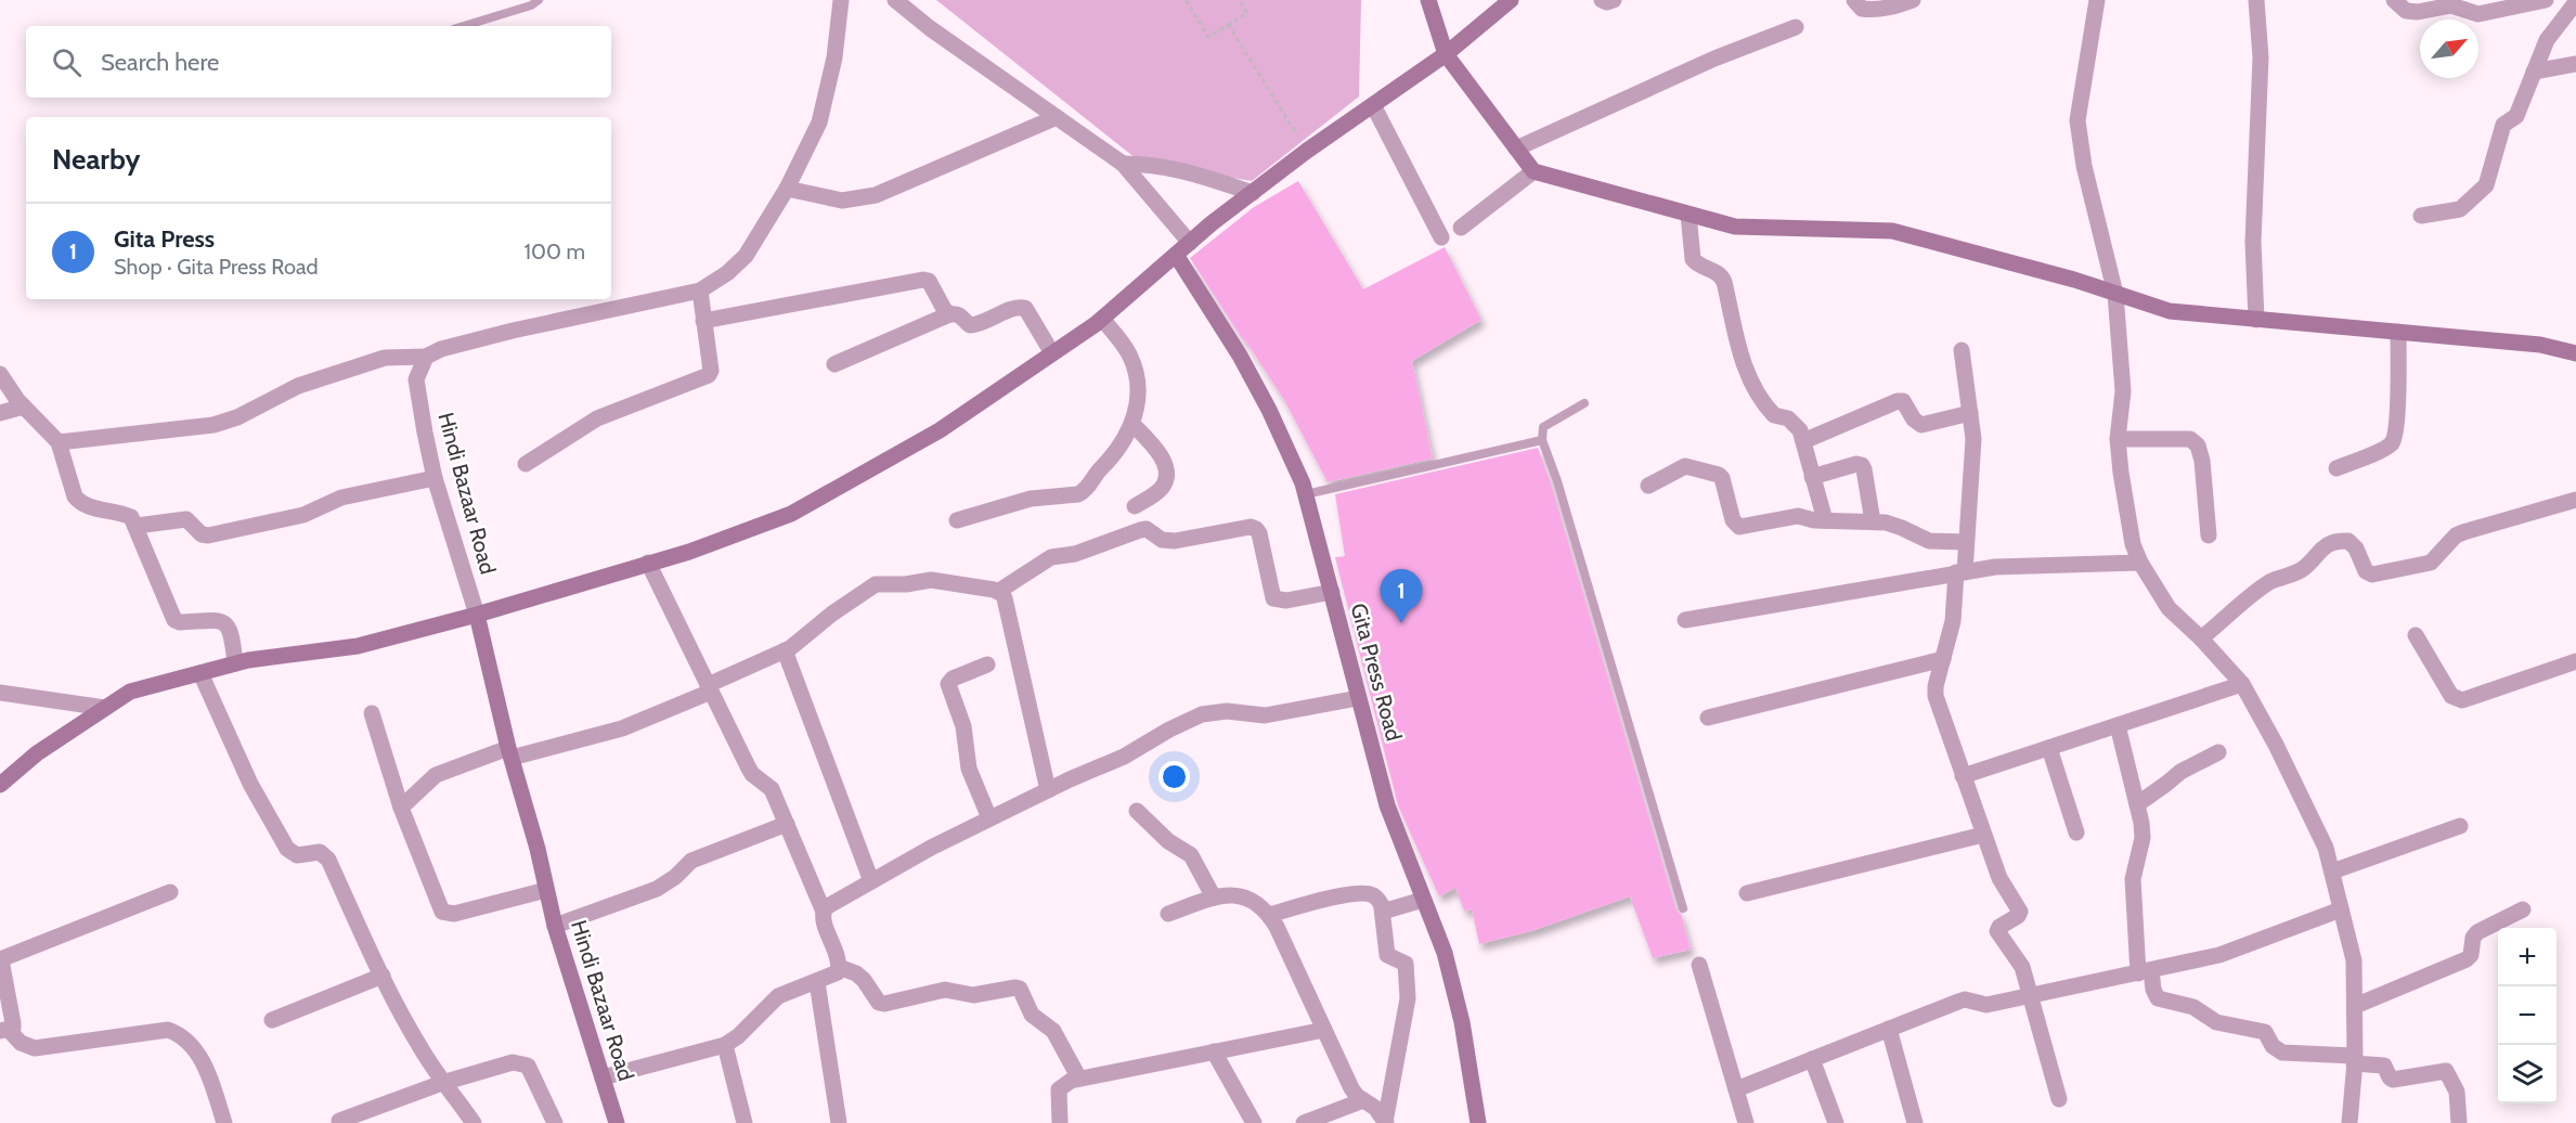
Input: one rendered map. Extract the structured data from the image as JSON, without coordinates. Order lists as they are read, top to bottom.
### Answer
{
  "streets": {
    "street": ["Hindi Bazaar Road", "Gita Press Road"]
  },
  "north": "top right",
  "page": {
    "search": "Search here",
    "heading": "Nearby",
    "list": [
      {
        "mark": "1",
        "name": "Gita Press",
        "note": "Shop · Gita Press Road",
        "value": "100 m"
      }
    ],
    "pins": "1",
    "map_buttons": ["+", "−"]
  }
}
